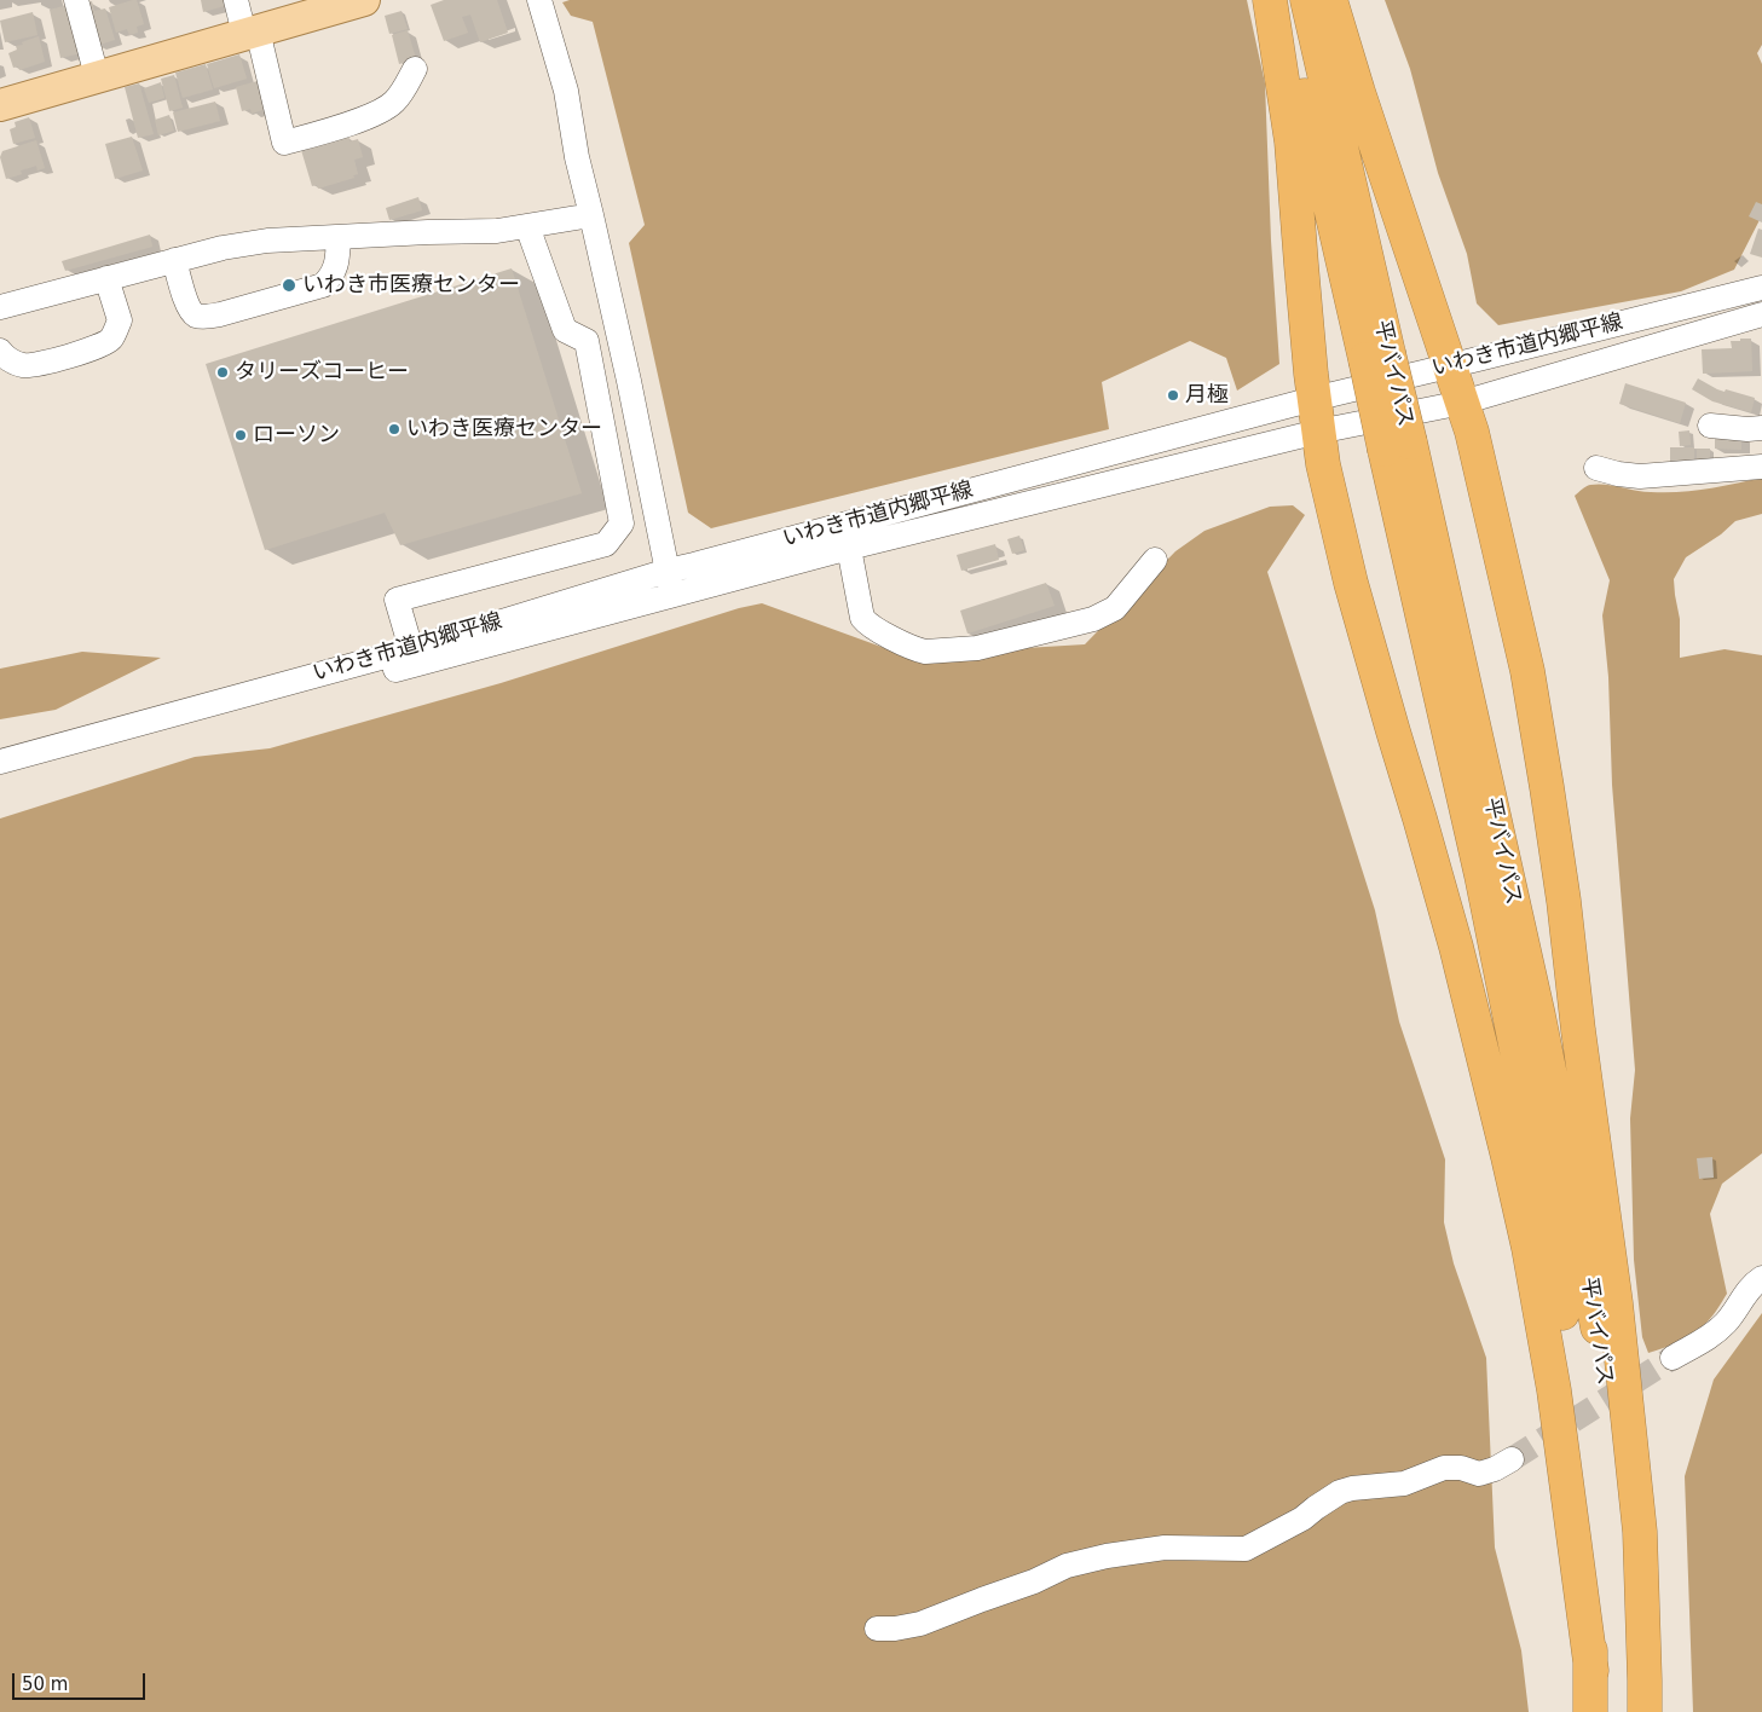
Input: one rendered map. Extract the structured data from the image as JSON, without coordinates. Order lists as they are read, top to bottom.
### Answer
{
  "streets": {
    "highway": ["平バイパス"],
    "street": ["いわき市道内郷平線"]
  },
  "places": [
    "いわき市医療センター",
    "タリーズコーヒー",
    "月極",
    "いわき医療センター",
    "ローソン"
  ],
  "scale_bar": "50 m"
}
